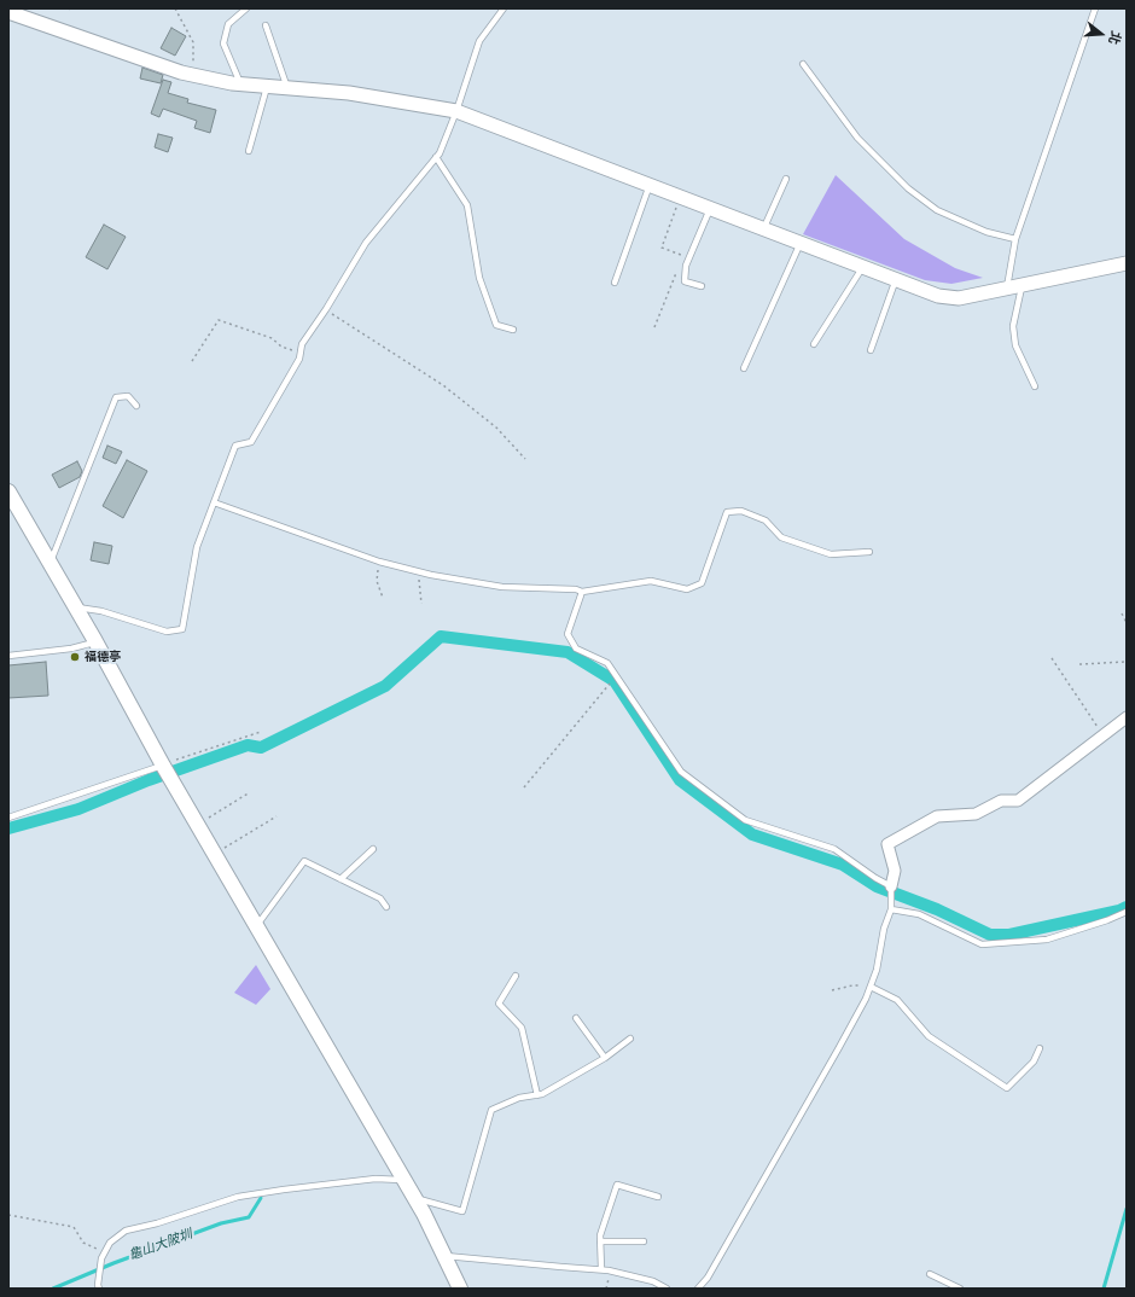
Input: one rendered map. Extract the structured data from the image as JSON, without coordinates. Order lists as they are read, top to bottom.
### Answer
{
  "water": ["龜山大陂圳"],
  "places": ["福德亭"],
  "north": "right"
}
